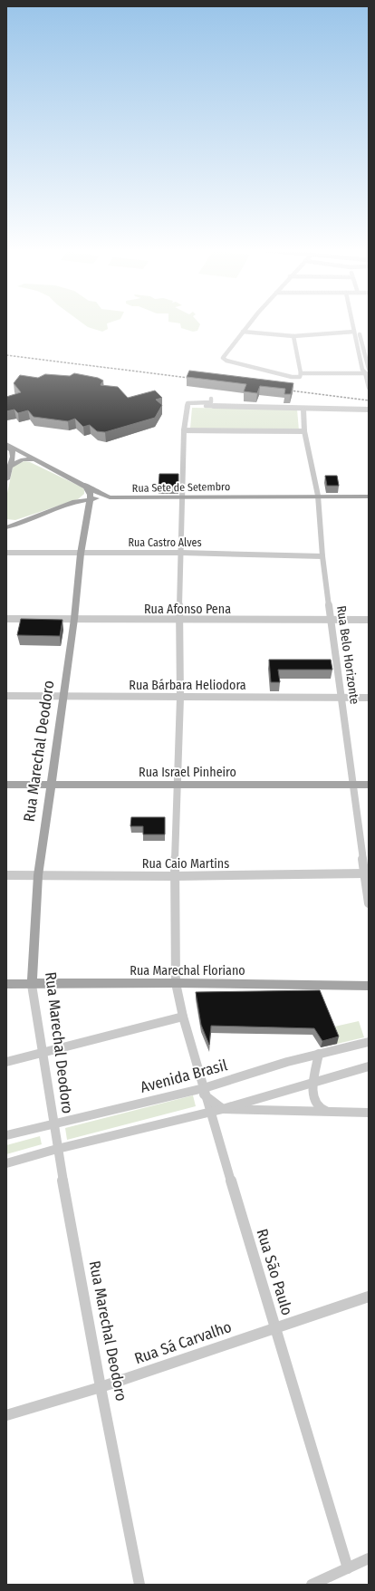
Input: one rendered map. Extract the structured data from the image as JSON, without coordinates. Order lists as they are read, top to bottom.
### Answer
{
  "streets": {
    "main road": [
      "Rua Sete de Setembro",
      "Rua Marechal Deodoro",
      "Rua Israel Pinheiro",
      "Rua Marechal Floriano"
    ],
    "street": [
      "Rua Castro Alves",
      "Rua Afonso Pena",
      "Rua Belo Horizonte",
      "Rua Bárbara Heliodora",
      "Rua Caio Martins",
      "Avenida Brasil",
      "Rua São Paulo",
      "Rua Sá Carvalho"
    ]
  },
  "crossings": [
    ["Rua Sete de Setembro", "Rua Belo Horizonte"],
    ["Rua Sete de Setembro", "Rua São Paulo"],
    ["Rua Castro Alves", "Rua Belo Horizonte"],
    ["Rua Castro Alves", "Rua Marechal Deodoro"],
    ["Rua Castro Alves", "Rua São Paulo"],
    ["Rua Afonso Pena", "Rua Belo Horizonte"],
    ["Rua Afonso Pena", "Rua Marechal Deodoro"],
    ["Rua Afonso Pena", "Rua São Paulo"],
    ["Rua Belo Horizonte", "Rua Bárbara Heliodora"],
    ["Rua Belo Horizonte", "Rua Israel Pinheiro"],
    ["Rua Belo Horizonte", "Rua Caio Martins"],
    ["Rua Bárbara Heliodora", "Rua Marechal Deodoro"],
    ["Rua Bárbara Heliodora", "Rua São Paulo"],
    ["Rua Marechal Deodoro", "Rua Israel Pinheiro"],
    ["Rua Marechal Deodoro", "Rua Caio Martins"],
    ["Rua Marechal Deodoro", "Rua Marechal Floriano"],
    ["Rua Marechal Deodoro", "Avenida Brasil"],
    ["Rua Marechal Deodoro", "Rua Sá Carvalho"],
    ["Rua Israel Pinheiro", "Rua São Paulo"],
    ["Rua Caio Martins", "Rua São Paulo"],
    ["Rua Marechal Floriano", "Rua São Paulo"],
    ["Avenida Brasil", "Rua São Paulo"],
    ["Rua São Paulo", "Rua Sá Carvalho"]
  ]
}
